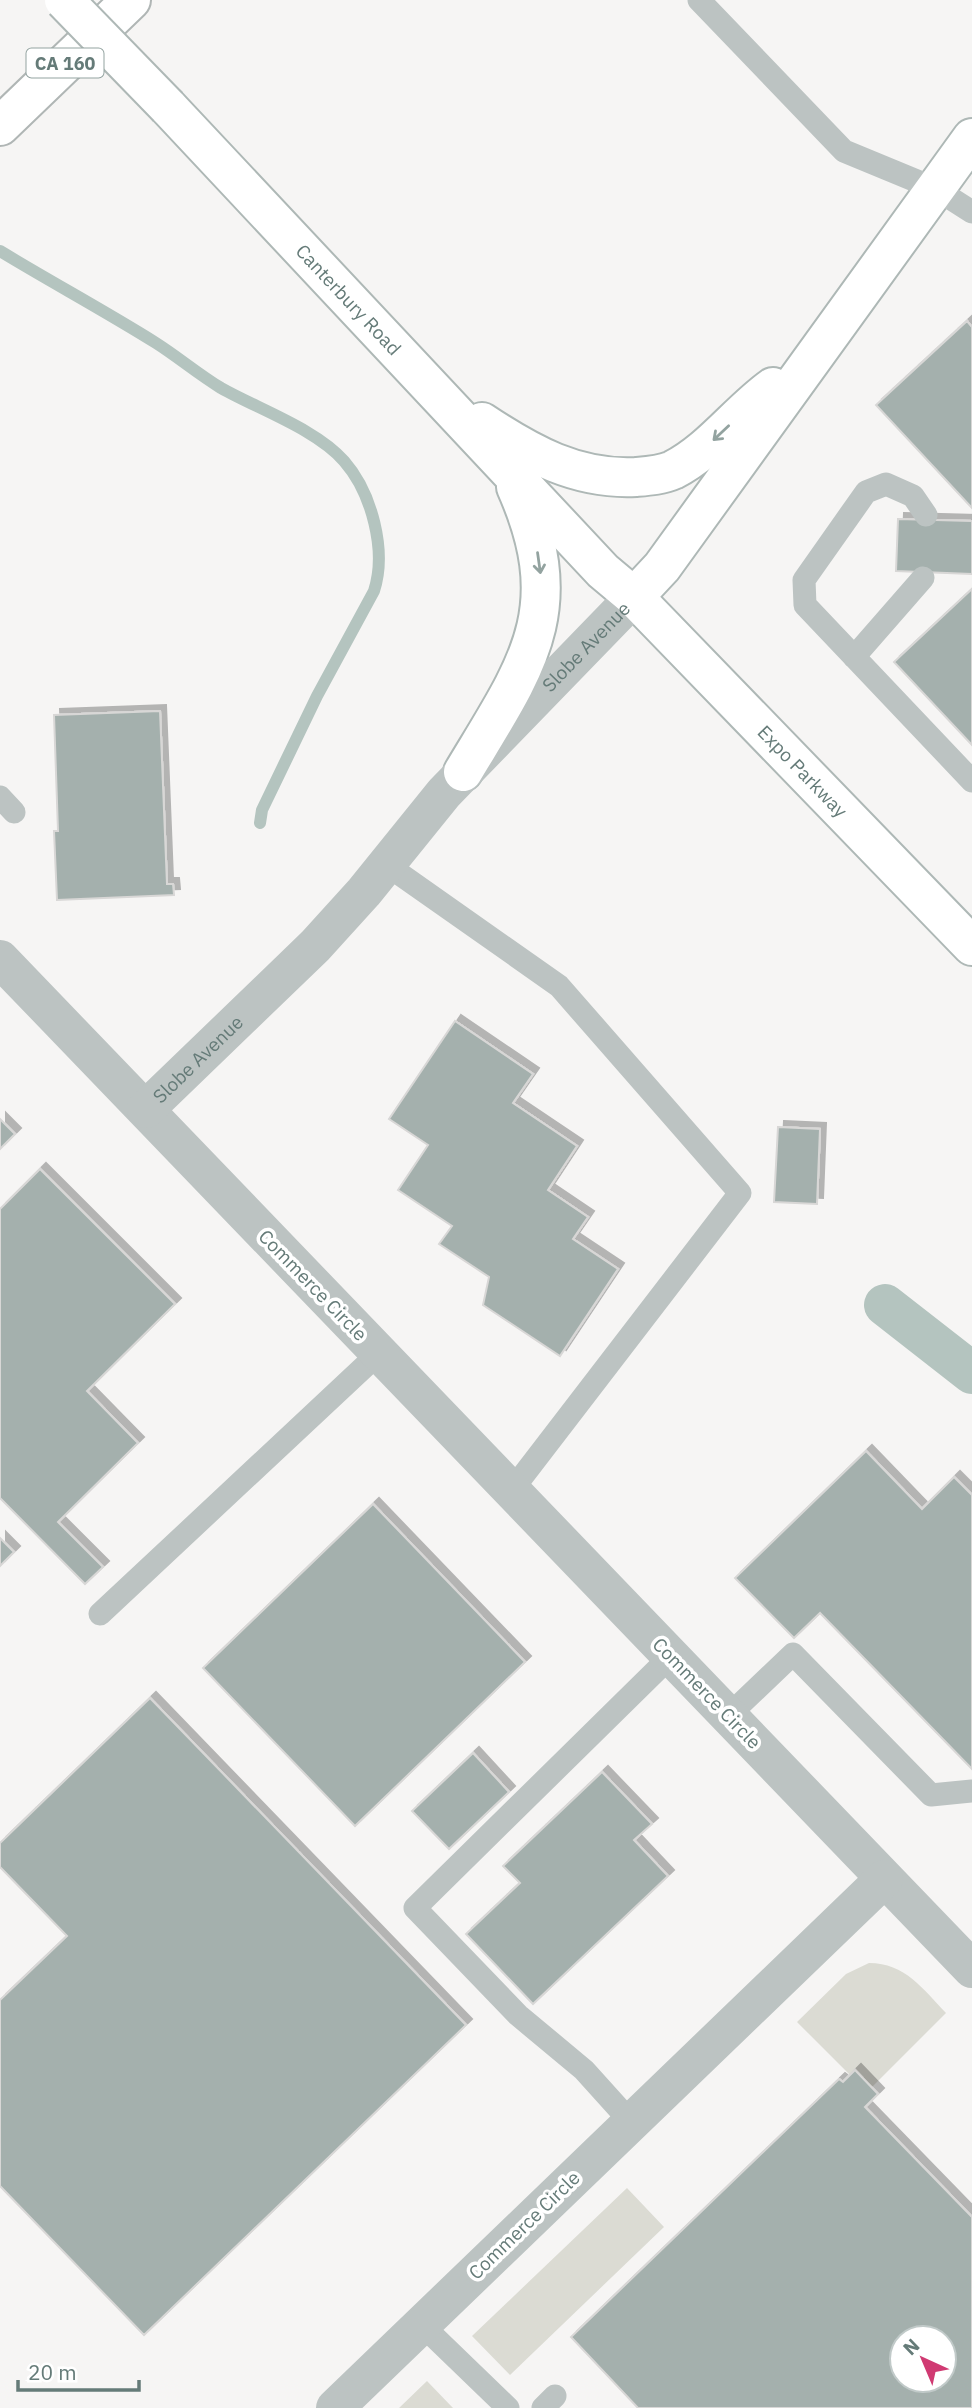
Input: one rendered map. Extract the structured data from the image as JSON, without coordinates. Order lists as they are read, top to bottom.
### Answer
{
  "streets": {
    "main road": [
      "CA 160",
      "Canterbury Road",
      "Slobe Avenue",
      "Expo Parkway"
    ],
    "street": ["Commerce Circle"]
  },
  "crossings": [
    ["Canterbury Road", "Slobe Avenue"],
    ["Canterbury Road", "Expo Parkway"],
    ["Slobe Avenue", "Expo Parkway"],
    ["Slobe Avenue", "Commerce Circle"]
  ],
  "scale_bar": "20 m",
  "north": "top left"
}
